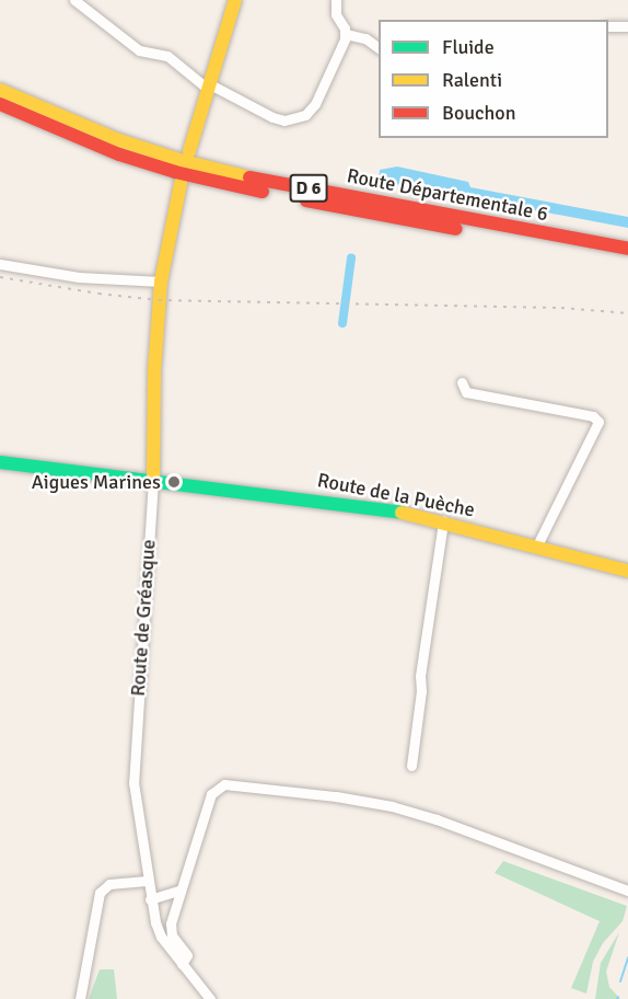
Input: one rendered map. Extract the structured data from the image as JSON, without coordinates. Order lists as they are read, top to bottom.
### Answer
{
  "streets": {
    "main road": ["D 6", "Route Départementale 6", "Route de la Puèche"],
    "street": ["Route de Gréasque"]
  },
  "crossings": [
    ["Route de la Puèche", "Route de Gréasque"]
  ],
  "places": ["Aigues Marines"],
  "legend": ["Fluide", "Ralenti", "Bouchon"]
}
